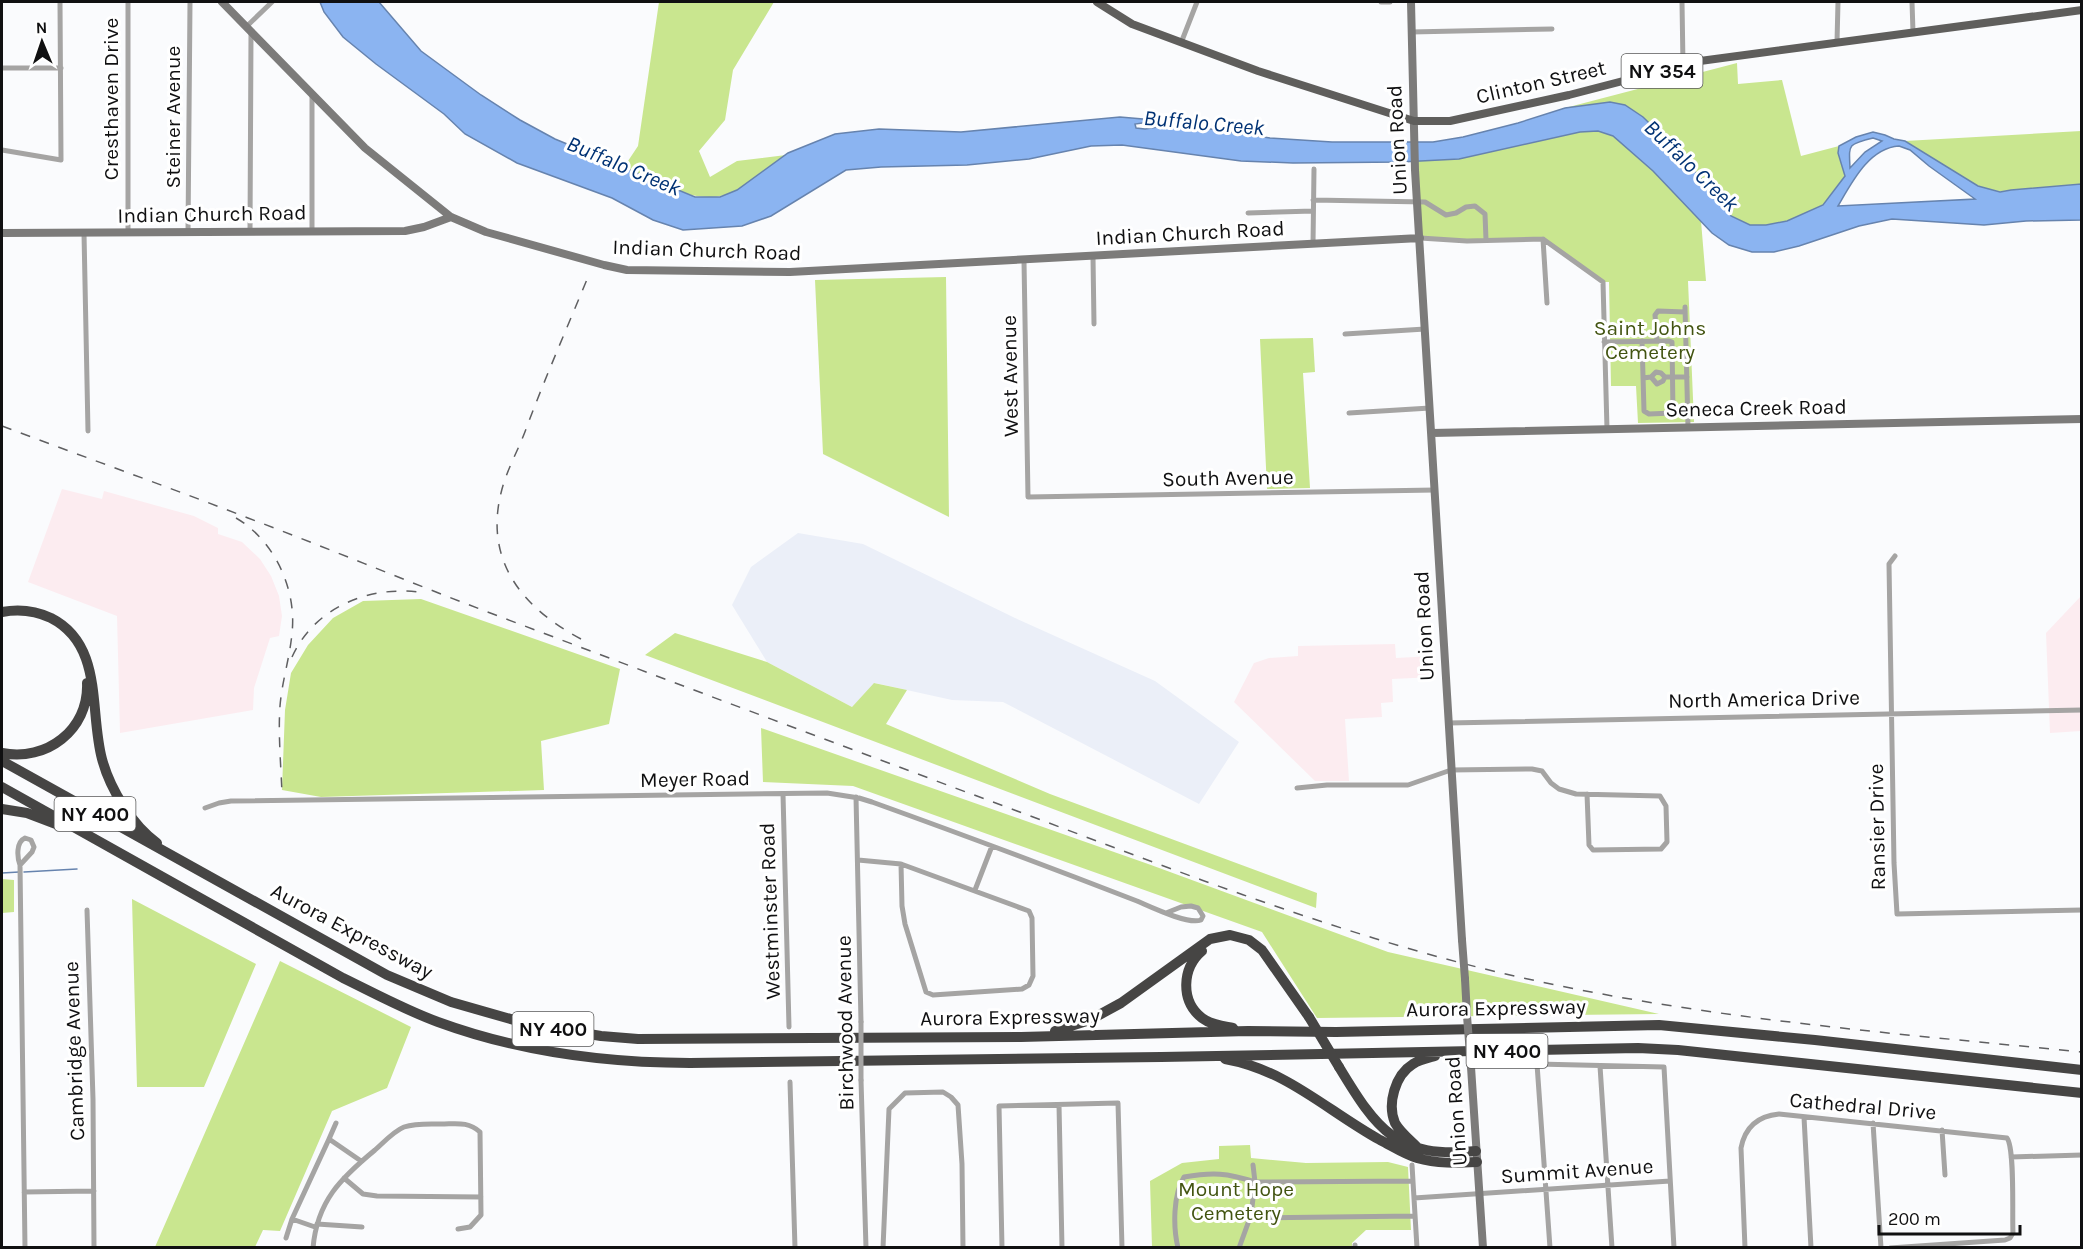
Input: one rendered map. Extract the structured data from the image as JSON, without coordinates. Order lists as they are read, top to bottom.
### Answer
{
  "streets": {
    "highway": ["NY 400", "Aurora Expressway"],
    "main road": ["NY 354", "Clinton Street"],
    "street": [
      "Cresthaven Drive",
      "Steiner Avenue",
      "Union Road",
      "Indian Church Road",
      "West Avenue",
      "Seneca Creek Road",
      "South Avenue",
      "North America Drive",
      "Meyer Road",
      "Ransier Drive",
      "Westminster Road",
      "Birchwood Avenue",
      "Cambridge Avenue",
      "Cathedral Drive",
      "Summit Avenue"
    ]
  },
  "crossings": [
    ["Clinton Street", "Union Road"],
    ["Cresthaven Drive", "Indian Church Road"],
    ["Steiner Avenue", "Indian Church Road"],
    ["Union Road", "Indian Church Road"],
    ["Union Road", "Seneca Creek Road"],
    ["Union Road", "South Avenue"],
    ["Union Road", "North America Drive"],
    ["Union Road", "Summit Avenue"],
    ["Indian Church Road", "West Avenue"],
    ["West Avenue", "South Avenue"],
    ["North America Drive", "Ransier Drive"],
    ["Meyer Road", "Westminster Road"],
    ["Meyer Road", "Birchwood Avenue"]
  ],
  "water": ["Buffalo Creek"],
  "parks": ["Saint Johns Cemetery", "Mount Hope Cemetery"],
  "scale_bar": "200 m",
  "north": "top"
}
